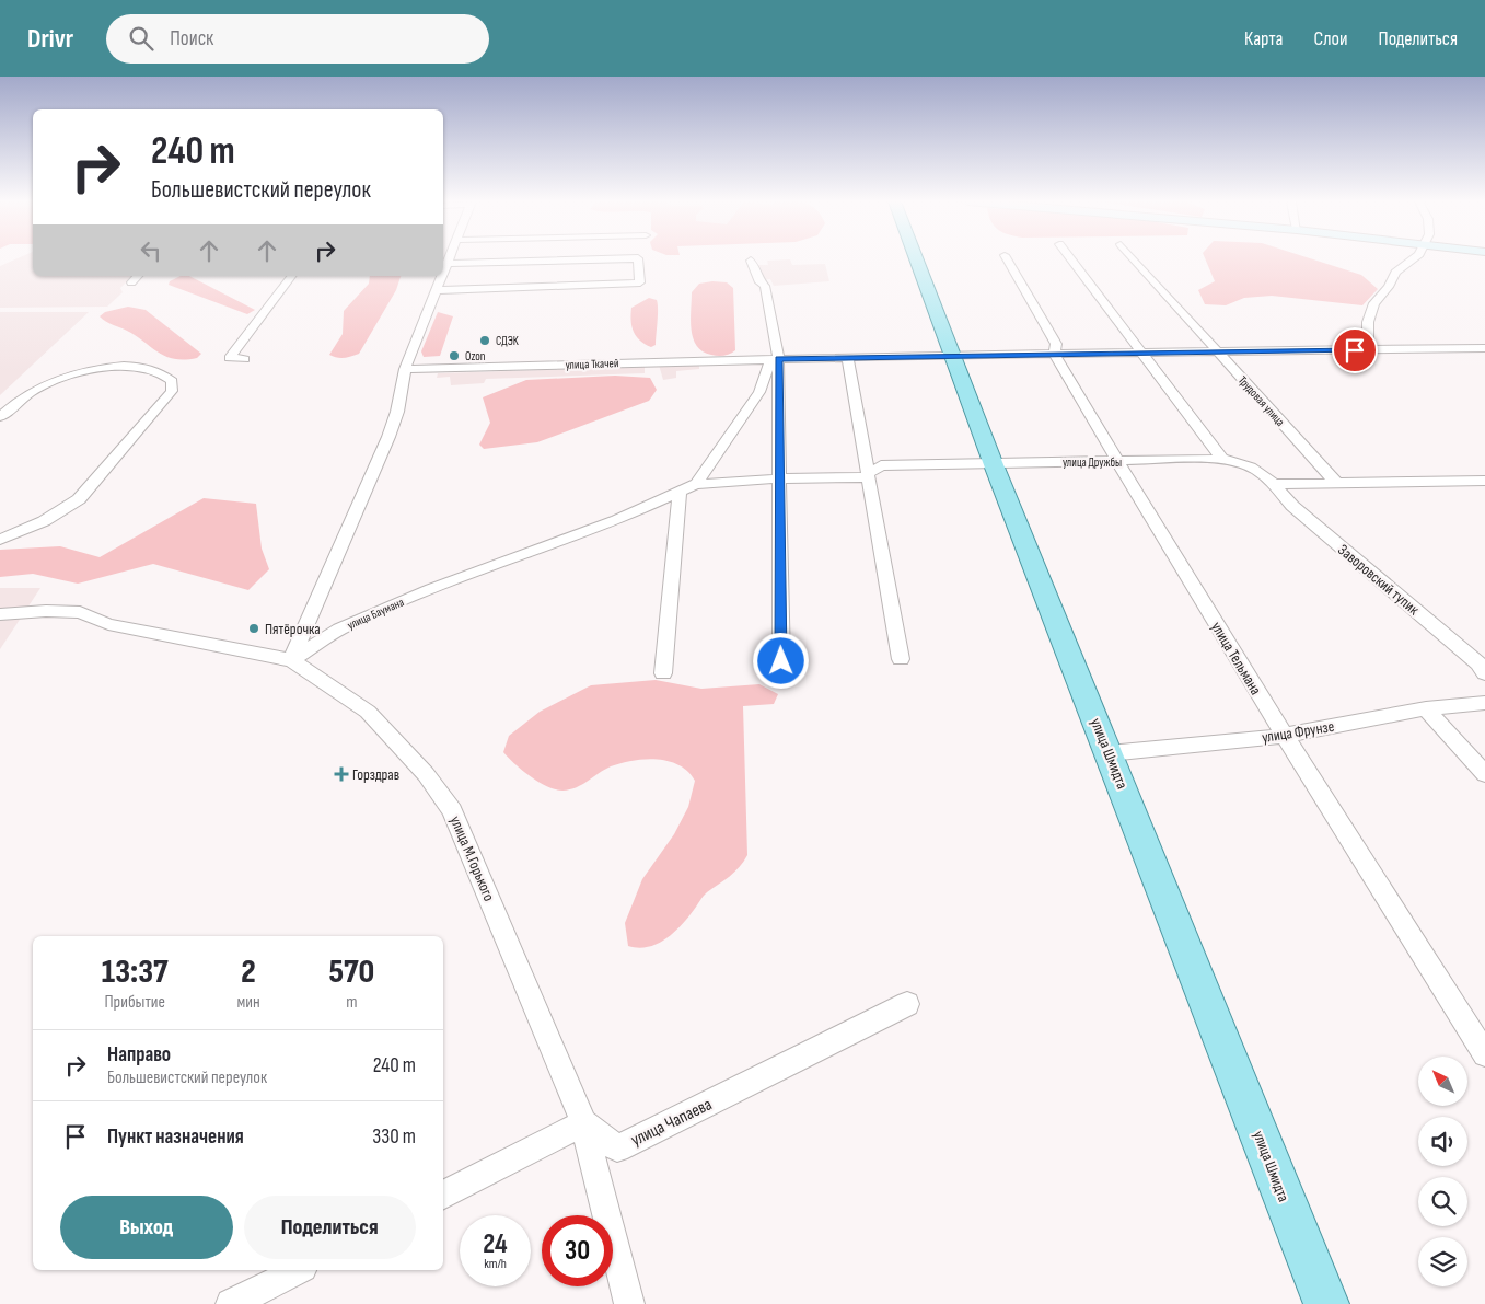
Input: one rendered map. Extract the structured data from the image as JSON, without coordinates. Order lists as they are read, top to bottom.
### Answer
{
  "streets": {
    "main road": ["улица Шмидта"],
    "street": [
      "улица Ткачей",
      "Трудовая улица",
      "улица Дружбы",
      "Заворовский тупик",
      "улица Баумана",
      "улица Тельмана",
      "улица Фрунзе",
      "улица М.Горького",
      "улица Чапаева"
    ]
  },
  "crossings": [
    ["улица Ткачей", "Трудовая улица"],
    ["улица Ткачей", "улица Тельмана"],
    ["улица Ткачей", "улица Шмидта"],
    ["улица Дружбы", "Заворовский тупик"],
    ["улица Дружбы", "улица Баумана"],
    ["улица Дружбы", "улица Тельмана"],
    ["улица Дружбы", "улица Шмидта"],
    ["улица Баумана", "улица М.Горького"],
    ["улица Тельмана", "улица Фрунзе"],
    ["улица Фрунзе", "улица Шмидта"],
    ["улица М.Горького", "улица Чапаева"]
  ],
  "places": {
    "other": ["СДЭК", "Ozon", "Пятёрочка"],
    "health": ["Горздрав"]
  },
  "north": "top left",
  "page": {
    "header": "Drivr",
    "search": "Поиск",
    "nav": ["Карта", "Слои", "Поделиться"],
    "turn": ["240 m", "Большевистский переулок"],
    "eta": [
      "13:37",
      "Прибытие",
      "2",
      "мин",
      "570",
      "m"
    ],
    "list": [
      {
        "name": "Направо",
        "note": "Большевистский переулок",
        "value": "240 m"
      },
      {
        "name": "Пункт назначения",
        "value": "330 m"
      }
    ],
    "buttons": ["Выход", "Поделиться"],
    "speed": "24 km/h",
    "limit": "30"
  }
}
